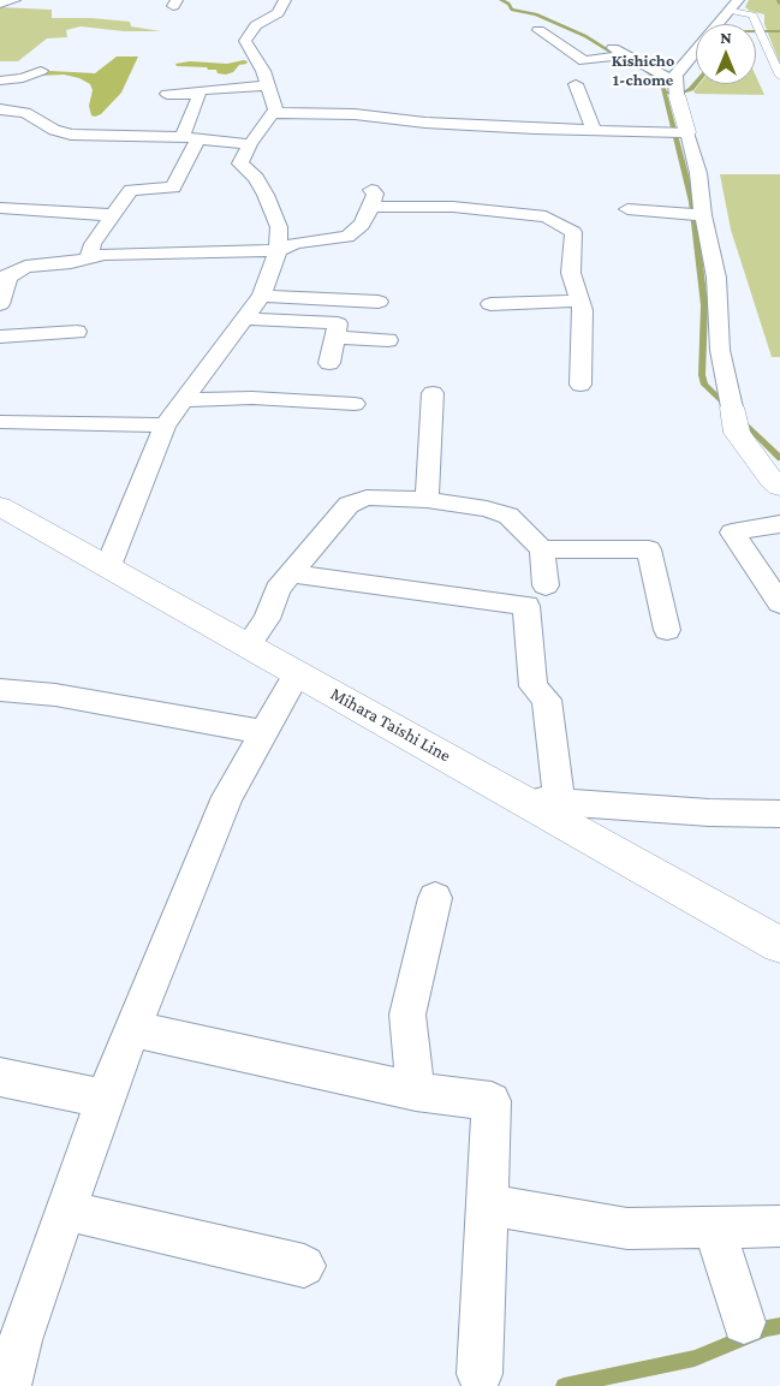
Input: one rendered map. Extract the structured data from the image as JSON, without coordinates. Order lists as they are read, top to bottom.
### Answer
{
  "streets": {
    "main road": ["Mihara Taishi Line"]
  },
  "districts": ["Kishicho 1-chome"],
  "north": "top"
}
